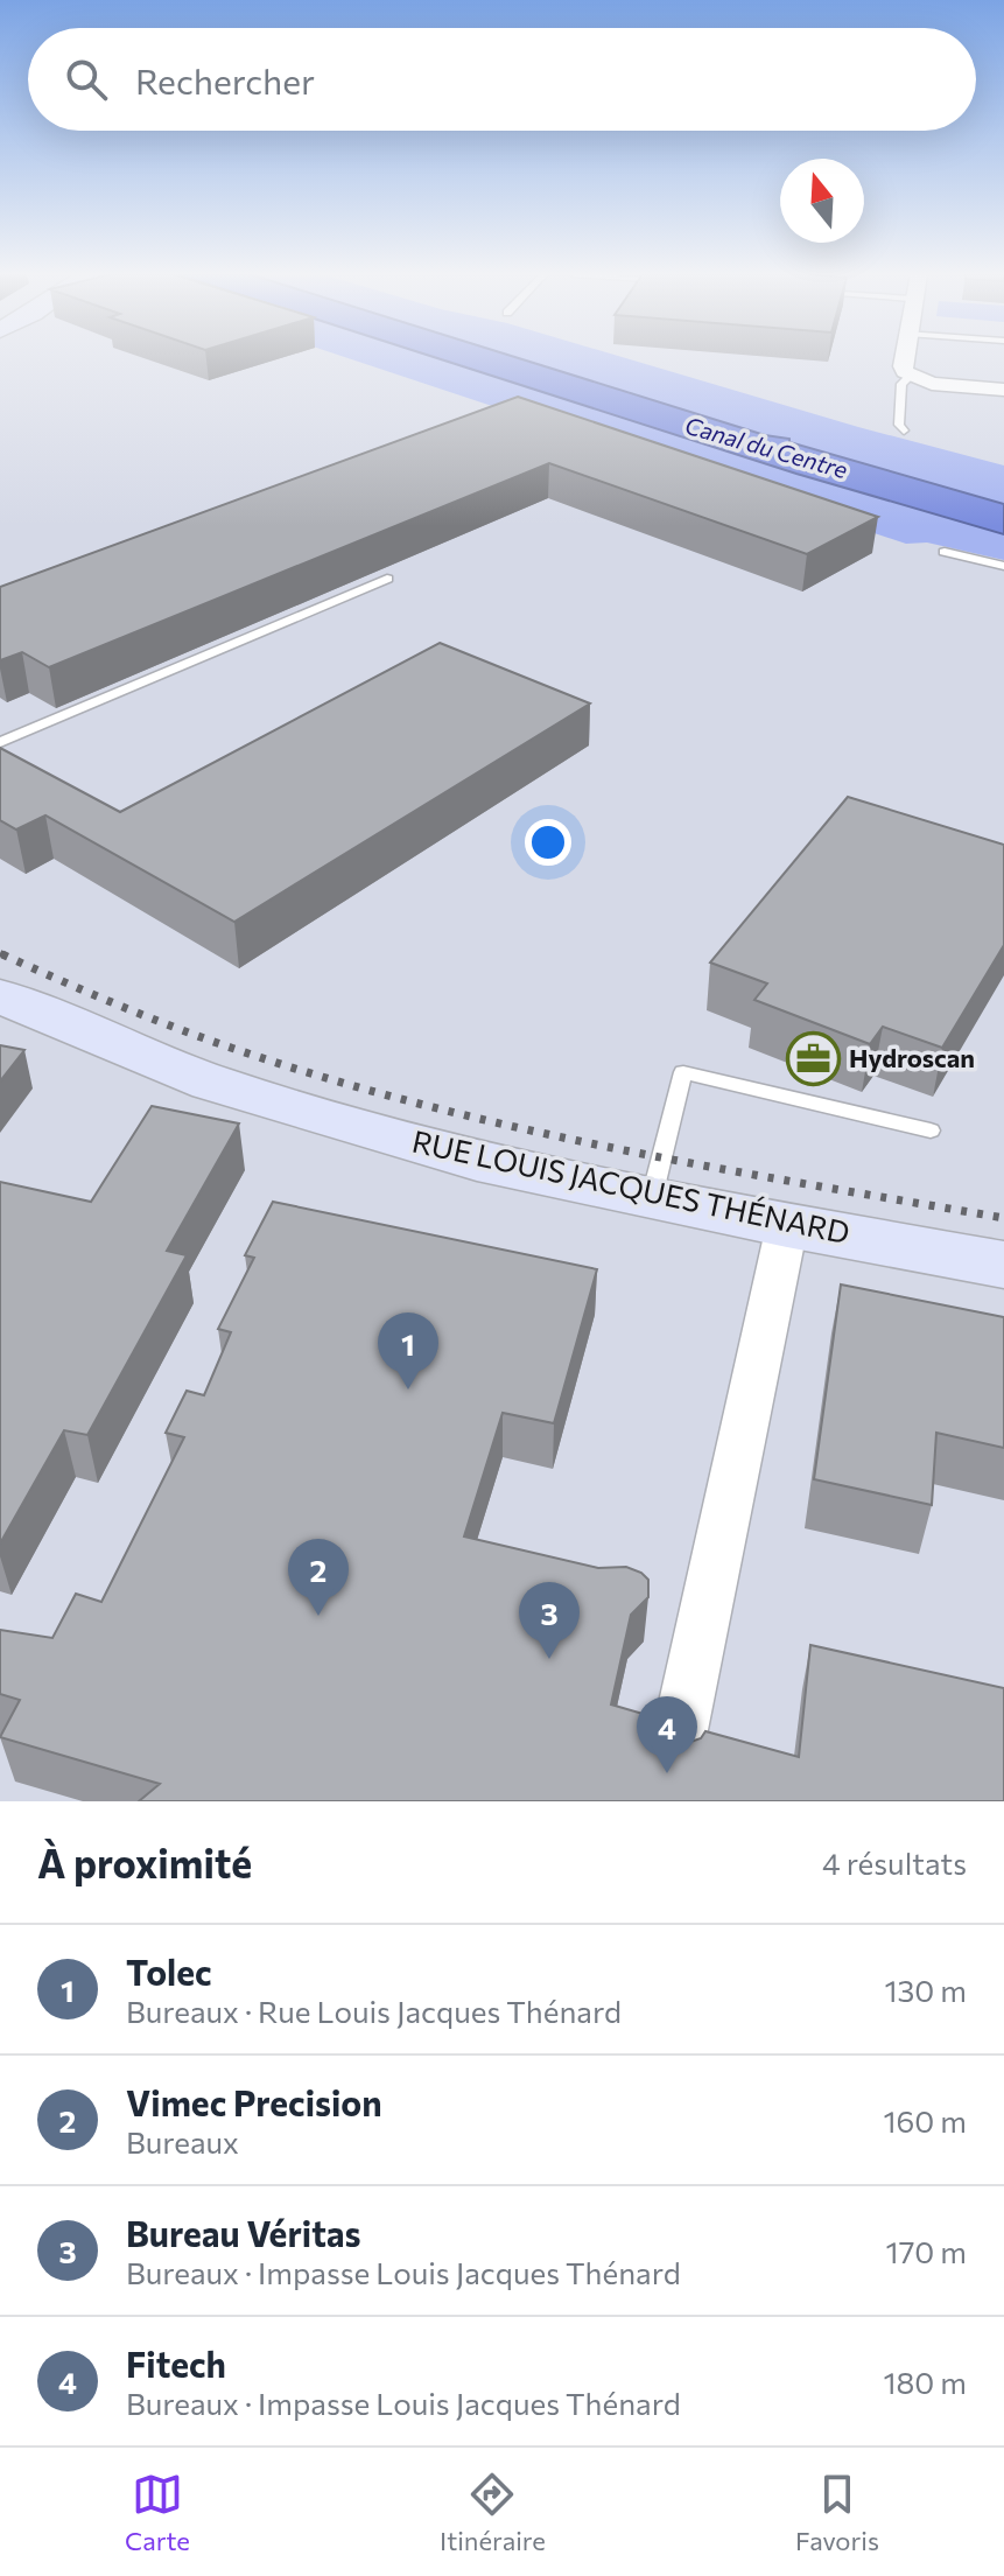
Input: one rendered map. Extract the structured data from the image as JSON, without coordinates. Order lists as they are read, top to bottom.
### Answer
{
  "streets": {
    "main road": ["RUE LOUIS JACQUES THÉNARD"]
  },
  "water": ["Canal du Centre"],
  "places": {
    "office": ["Hydroscan"]
  },
  "north": "top",
  "page": {
    "search": "Rechercher",
    "pins": [
      "1",
      "2",
      "3",
      "4"
    ],
    "heading": ["À proximité", "4 résultats"],
    "list": [
      {
        "mark": "1",
        "name": "Tolec",
        "note": "Bureaux · Rue Louis Jacques Thénard",
        "value": "130 m"
      },
      {
        "mark": "2",
        "name": "Vimec Precision",
        "note": "Bureaux",
        "value": "160 m"
      },
      {
        "mark": "3",
        "name": "Bureau Véritas",
        "note": "Bureaux · Impasse Louis Jacques Thénard",
        "value": "170 m"
      },
      {
        "mark": "4",
        "name": "Fitech",
        "note": "Bureaux · Impasse Louis Jacques Thénard",
        "value": "180 m"
      }
    ],
    "nav": ["Carte", "Itinéraire", "Favoris"]
  }
}
